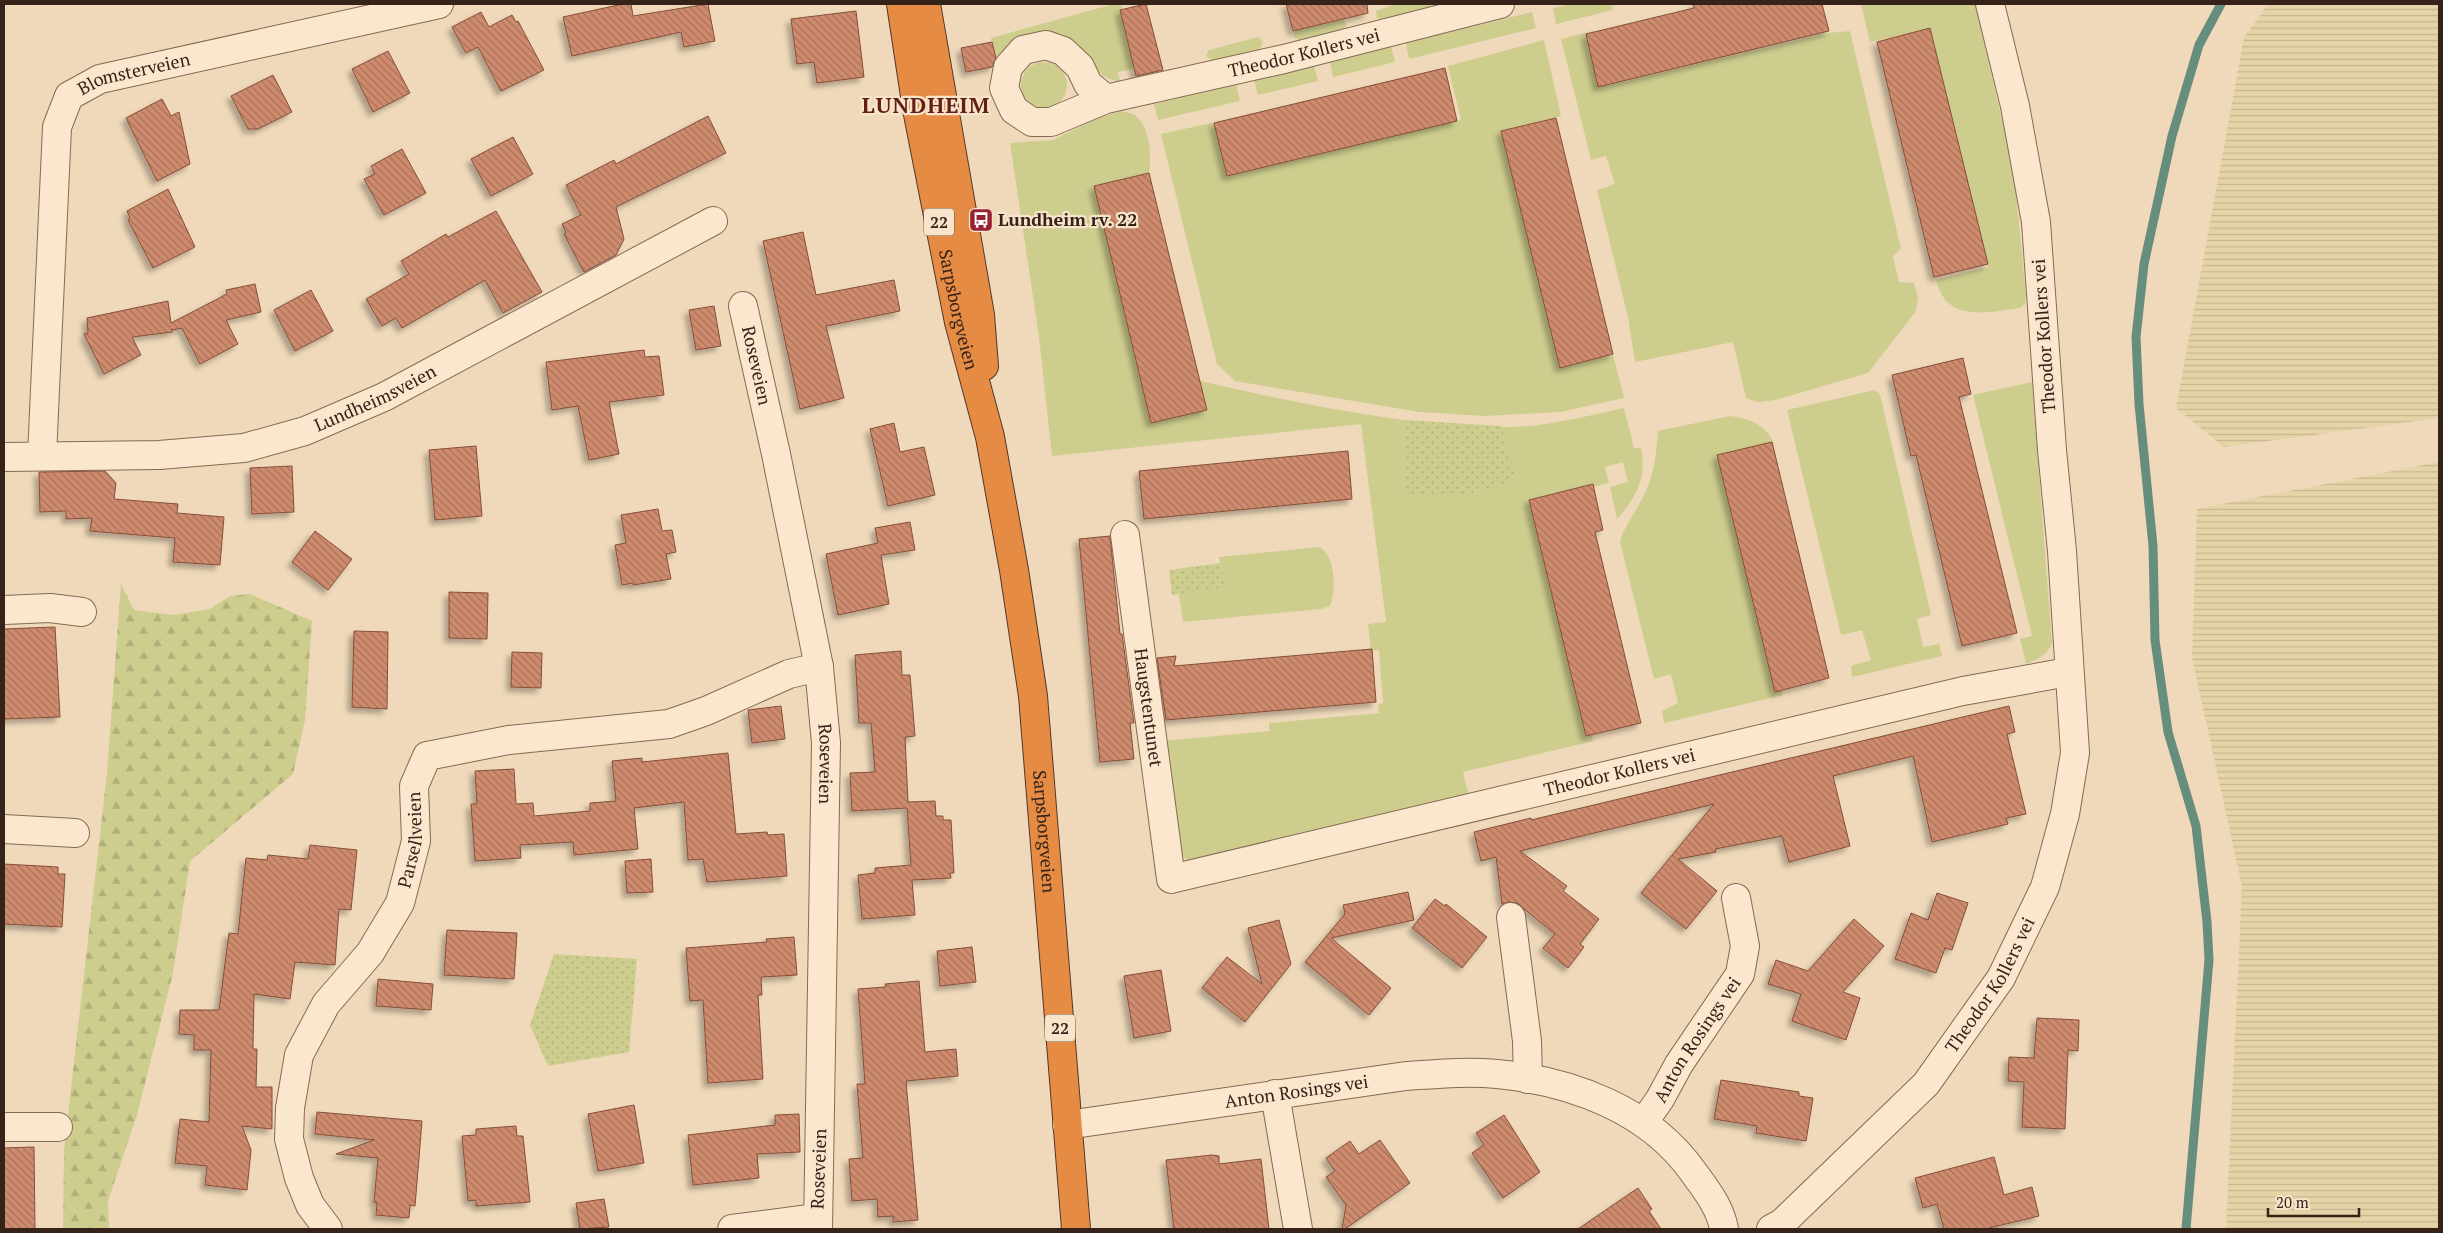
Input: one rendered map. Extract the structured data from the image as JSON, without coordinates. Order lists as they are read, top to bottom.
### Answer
{
  "streets": {
    "highway": ["22", "Sarpsborgveien"],
    "street": [
      "Theodor Kollers vei",
      "Blomsterveien",
      "Roseveien",
      "Lundheimsveien",
      "Haugstentunet",
      "Parsellveien",
      "Anton Rosings vei"
    ]
  },
  "crossings": [
    ["Theodor Kollers vei", "Haugstentunet"],
    ["Blomsterveien", "Lundheimsveien"],
    ["Sarpsborgveien", "Anton Rosings vei"],
    ["Roseveien", "Parsellveien"]
  ],
  "districts": ["LUNDHEIM"],
  "places": {
    "bus stop": ["Lundheim rv. 22"]
  },
  "scale_bar": "20 m"
}
